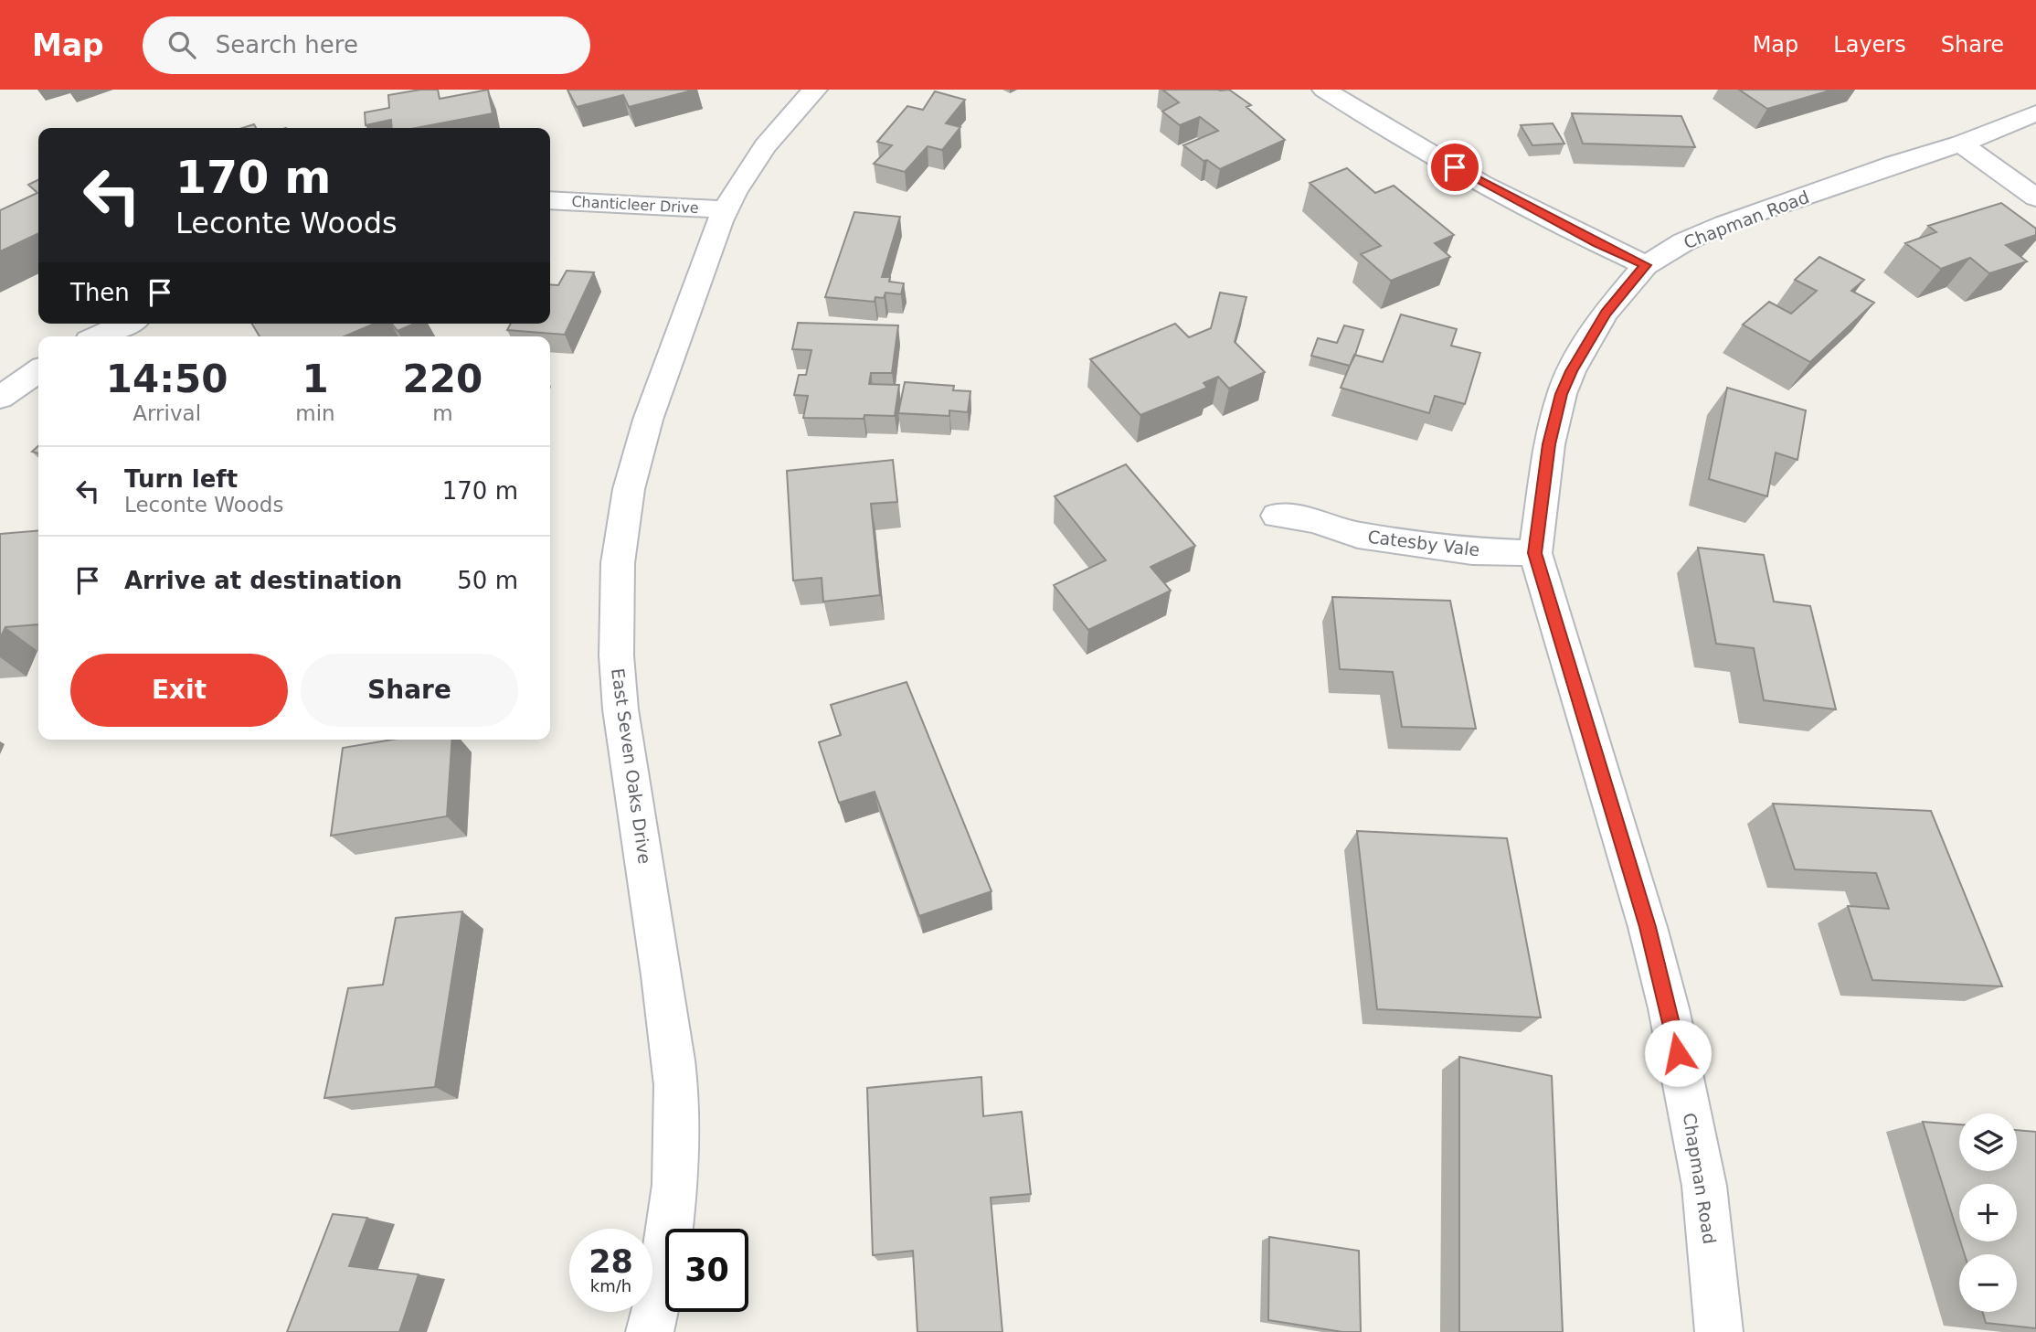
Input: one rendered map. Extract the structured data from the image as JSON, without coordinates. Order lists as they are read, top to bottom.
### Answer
{
  "streets": {
    "street": [
      "Chanticleer Drive",
      "Chapman Road",
      "Catesby Vale",
      "East Seven Oaks Drive"
    ]
  },
  "crossings": [
    ["Chanticleer Drive", "East Seven Oaks Drive"],
    ["Chapman Road", "Catesby Vale"]
  ],
  "page": {
    "header": "Map",
    "search": "Search here",
    "nav": ["Map", "Layers", "Share"],
    "turn": ["170 m", "Leconte Woods"],
    "then": "Then",
    "eta": [
      "14:50",
      "Arrival",
      "1",
      "min",
      "220",
      "m"
    ],
    "list": [
      {
        "name": "Turn left",
        "note": "Leconte Woods",
        "value": "170 m"
      },
      {
        "name": "Arrive at destination",
        "value": "50 m"
      }
    ],
    "buttons": ["Exit", "Share"],
    "map_buttons": ["+", "−"],
    "speed": "28 km/h",
    "limit": "30"
  }
}
